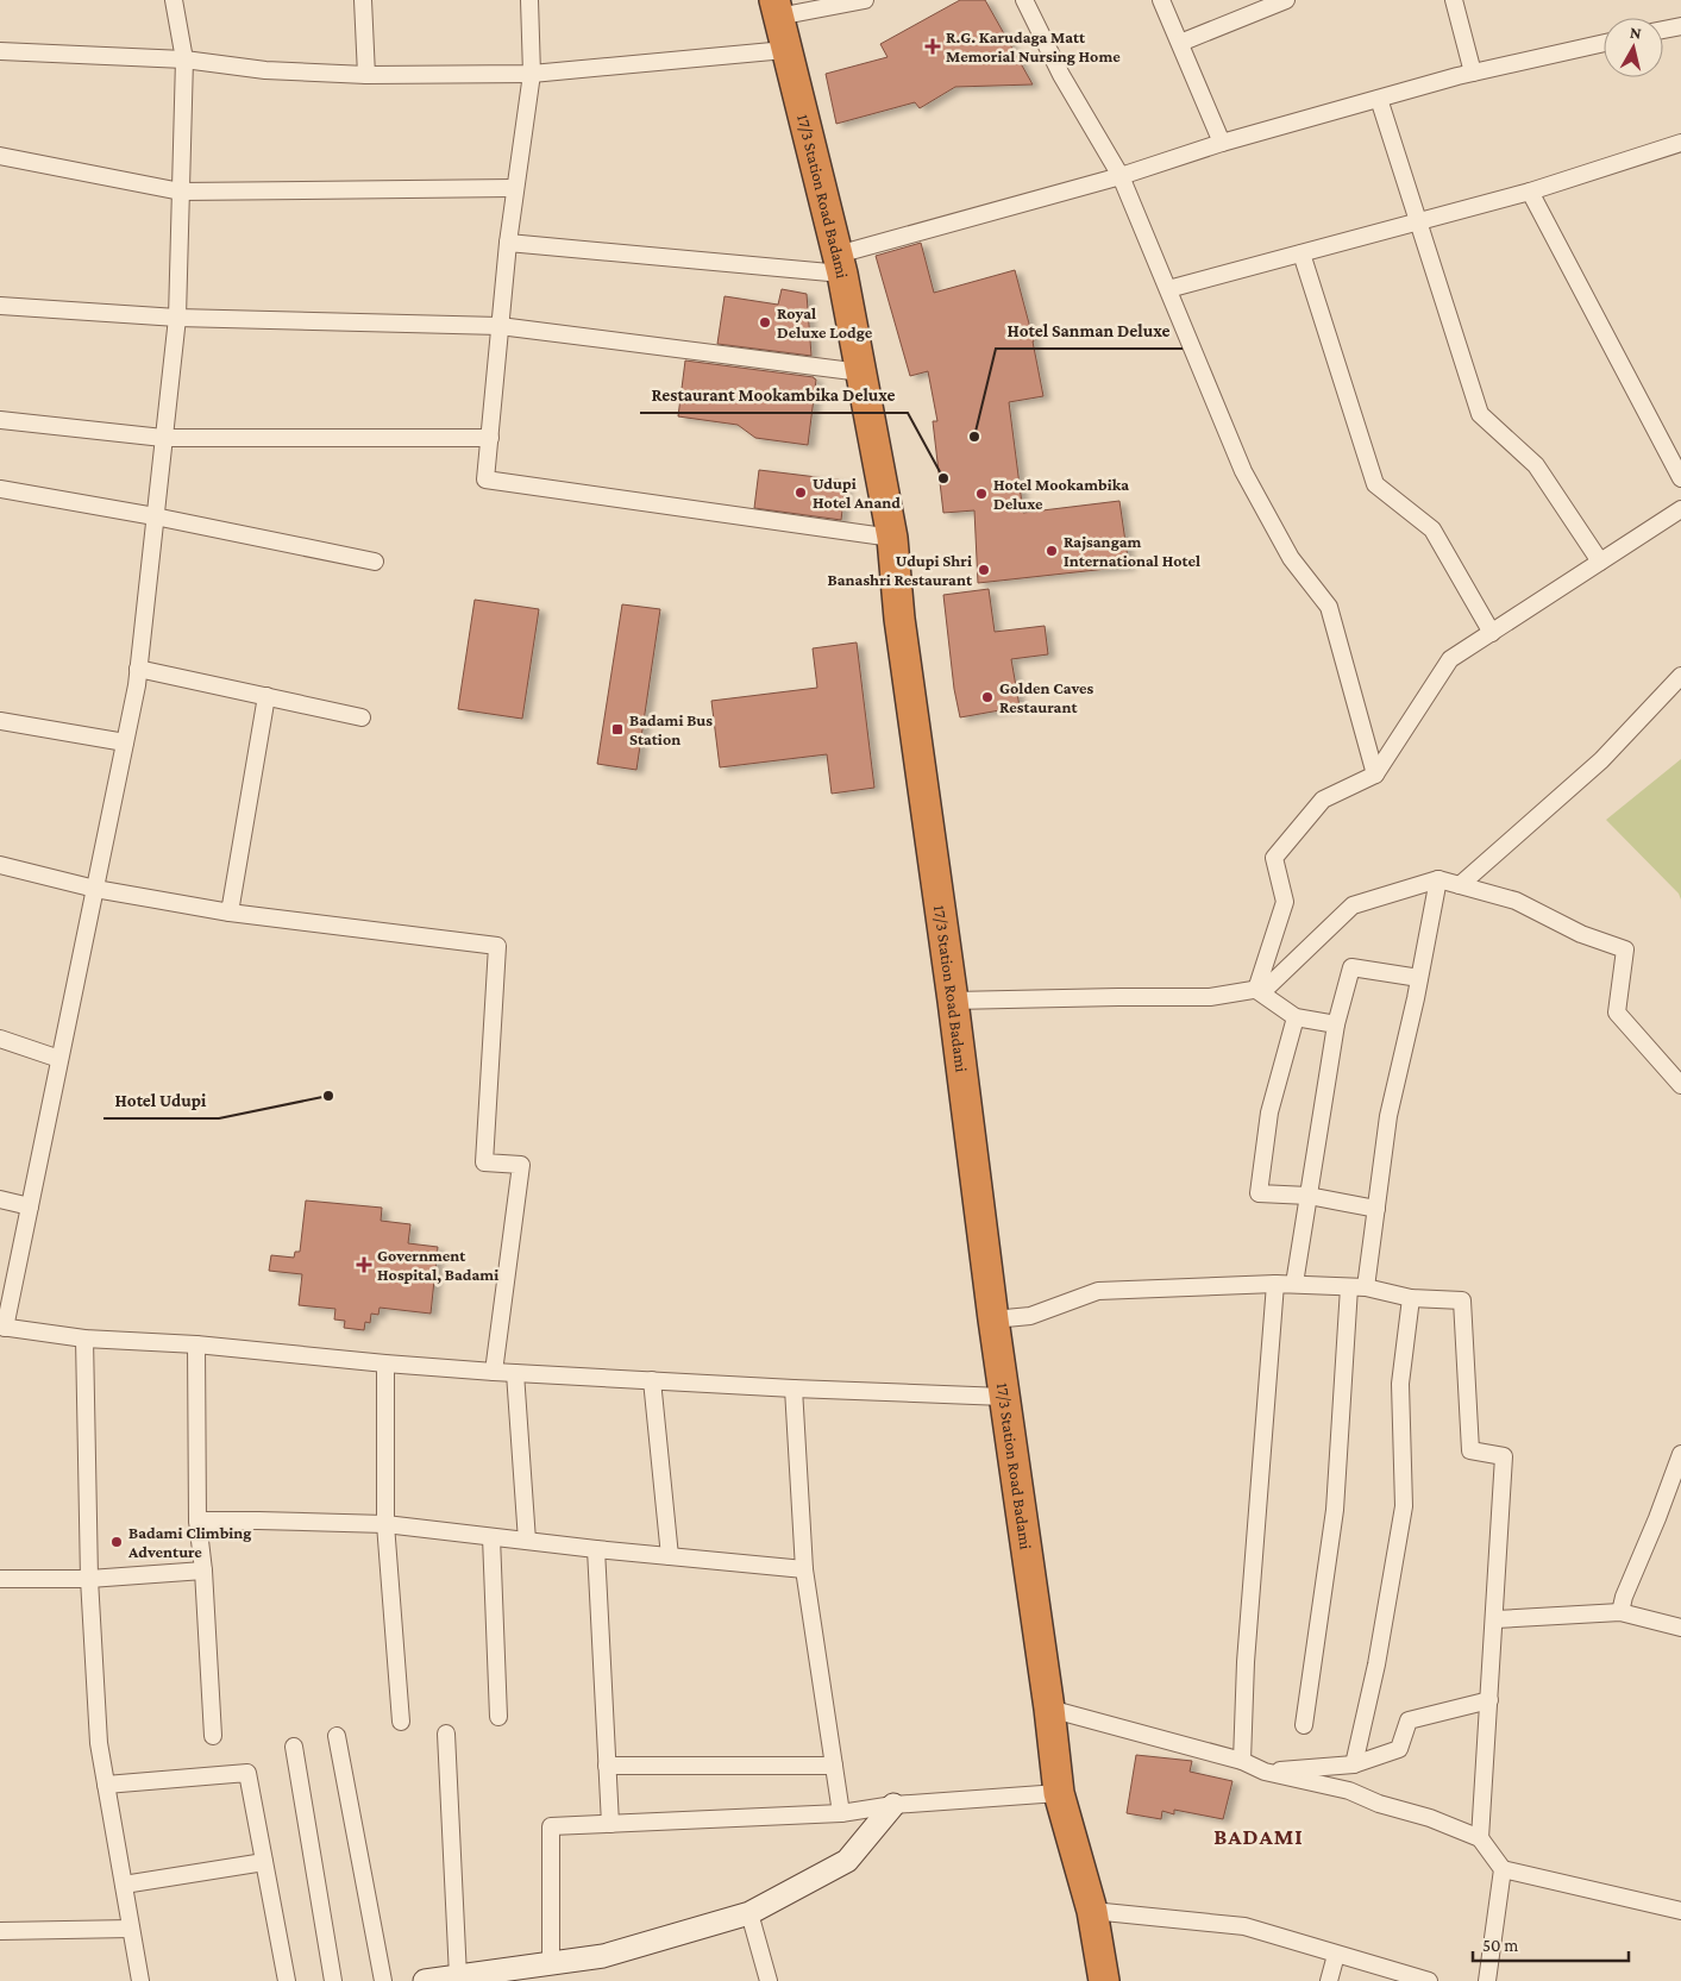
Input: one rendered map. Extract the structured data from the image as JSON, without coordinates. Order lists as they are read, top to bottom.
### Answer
{
  "streets": {
    "highway": ["17/3 Station Road Badami"]
  },
  "districts": ["BADAMI"],
  "places": {
    "health": ["R.G. Karudaga Matt Memorial Nursing Home", "Government Hospital, Badami"],
    "other": [
      "Royal Deluxe Lodge",
      "Hotel Sanman Deluxe",
      "Restaurant Mookambika Deluxe",
      "Udupi Hotel Anand",
      "Hotel Mookambika Deluxe",
      "Rajsangam International Hotel",
      "Udupi Shri Banashri Restaurant",
      "Golden Caves Restaurant",
      "Hotel Udupi",
      "Badami Climbing Adventure"
    ],
    "transit": ["Badami Bus Station"]
  },
  "scale_bar": "50 m",
  "north": "top"
}
